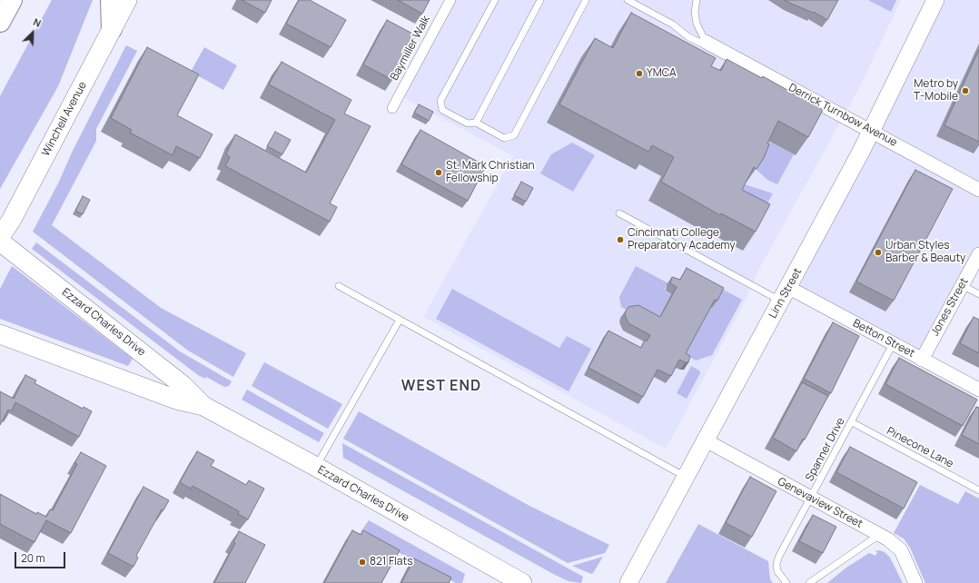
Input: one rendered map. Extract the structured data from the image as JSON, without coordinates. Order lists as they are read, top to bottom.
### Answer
{
  "streets": {
    "main road": ["Winchell Avenue", "Ezzard Charles Drive"],
    "street": [
      "Baymiller Walk",
      "Derrick Turnbow Avenue",
      "Linn Street",
      "Jones Street",
      "Betton Street",
      "Genevaview Street"
    ],
    "lane": ["Pinecone Lane", "Spanner Drive"]
  },
  "crossings": [
    ["Derrick Turnbow Avenue", "Linn Street"],
    ["Linn Street", "Betton Street"],
    ["Linn Street", "Genevaview Street"],
    ["Jones Street", "Betton Street"],
    ["Betton Street", "Spanner Drive"],
    ["Pinecone Lane", "Spanner Drive"],
    ["Spanner Drive", "Genevaview Street"]
  ],
  "districts": ["WEST END"],
  "places": [
    "YMCA",
    "Metro by T-Mobile",
    "St. Mark Christian Fellowship",
    "Cincinnati College Preparatory Academy",
    "Urban Styles Barber & Beauty",
    "821 Flats"
  ],
  "scale_bar": "20 m",
  "north": "top right"
}
